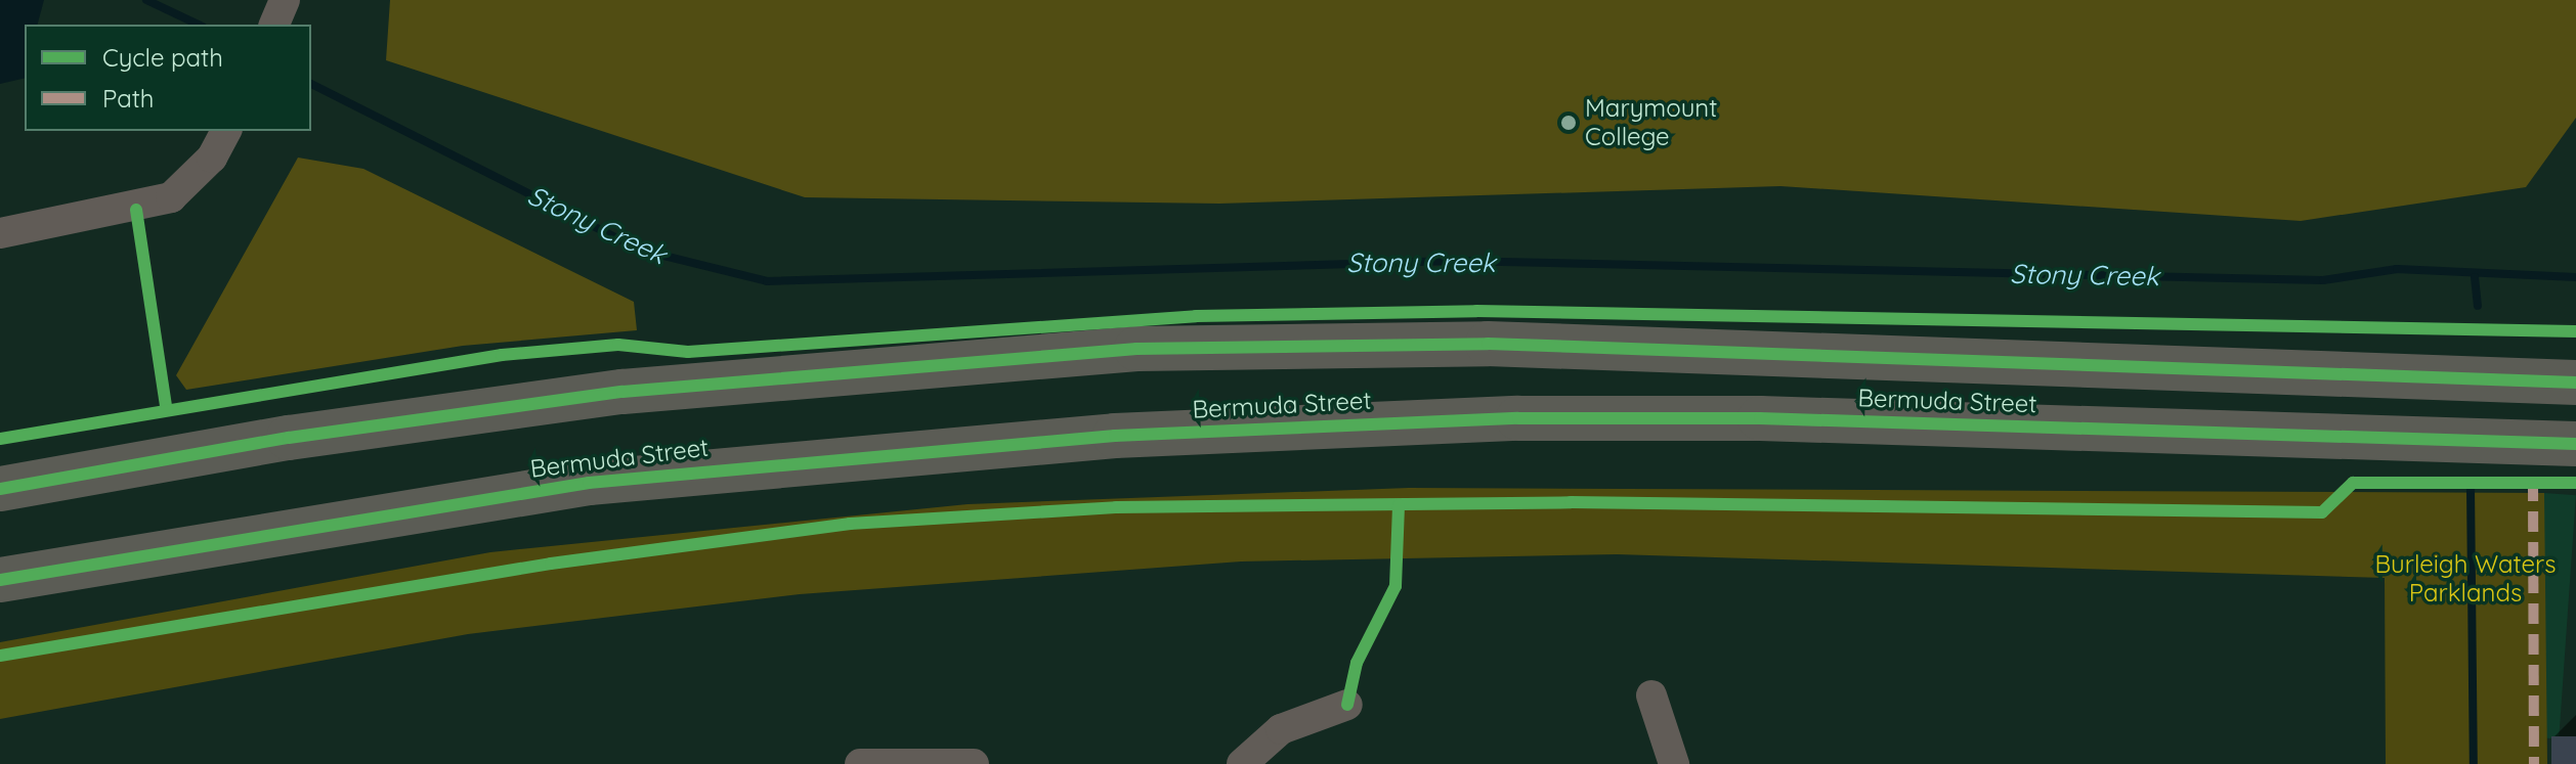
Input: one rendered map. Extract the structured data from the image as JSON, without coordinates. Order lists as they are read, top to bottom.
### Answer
{
  "streets": {
    "main road": ["Bermuda Street"]
  },
  "water": ["Stony Creek"],
  "parks": ["Burleigh Waters Parklands"],
  "places": ["Marymount College"],
  "legend": ["Cycle path", "Path"]
}
